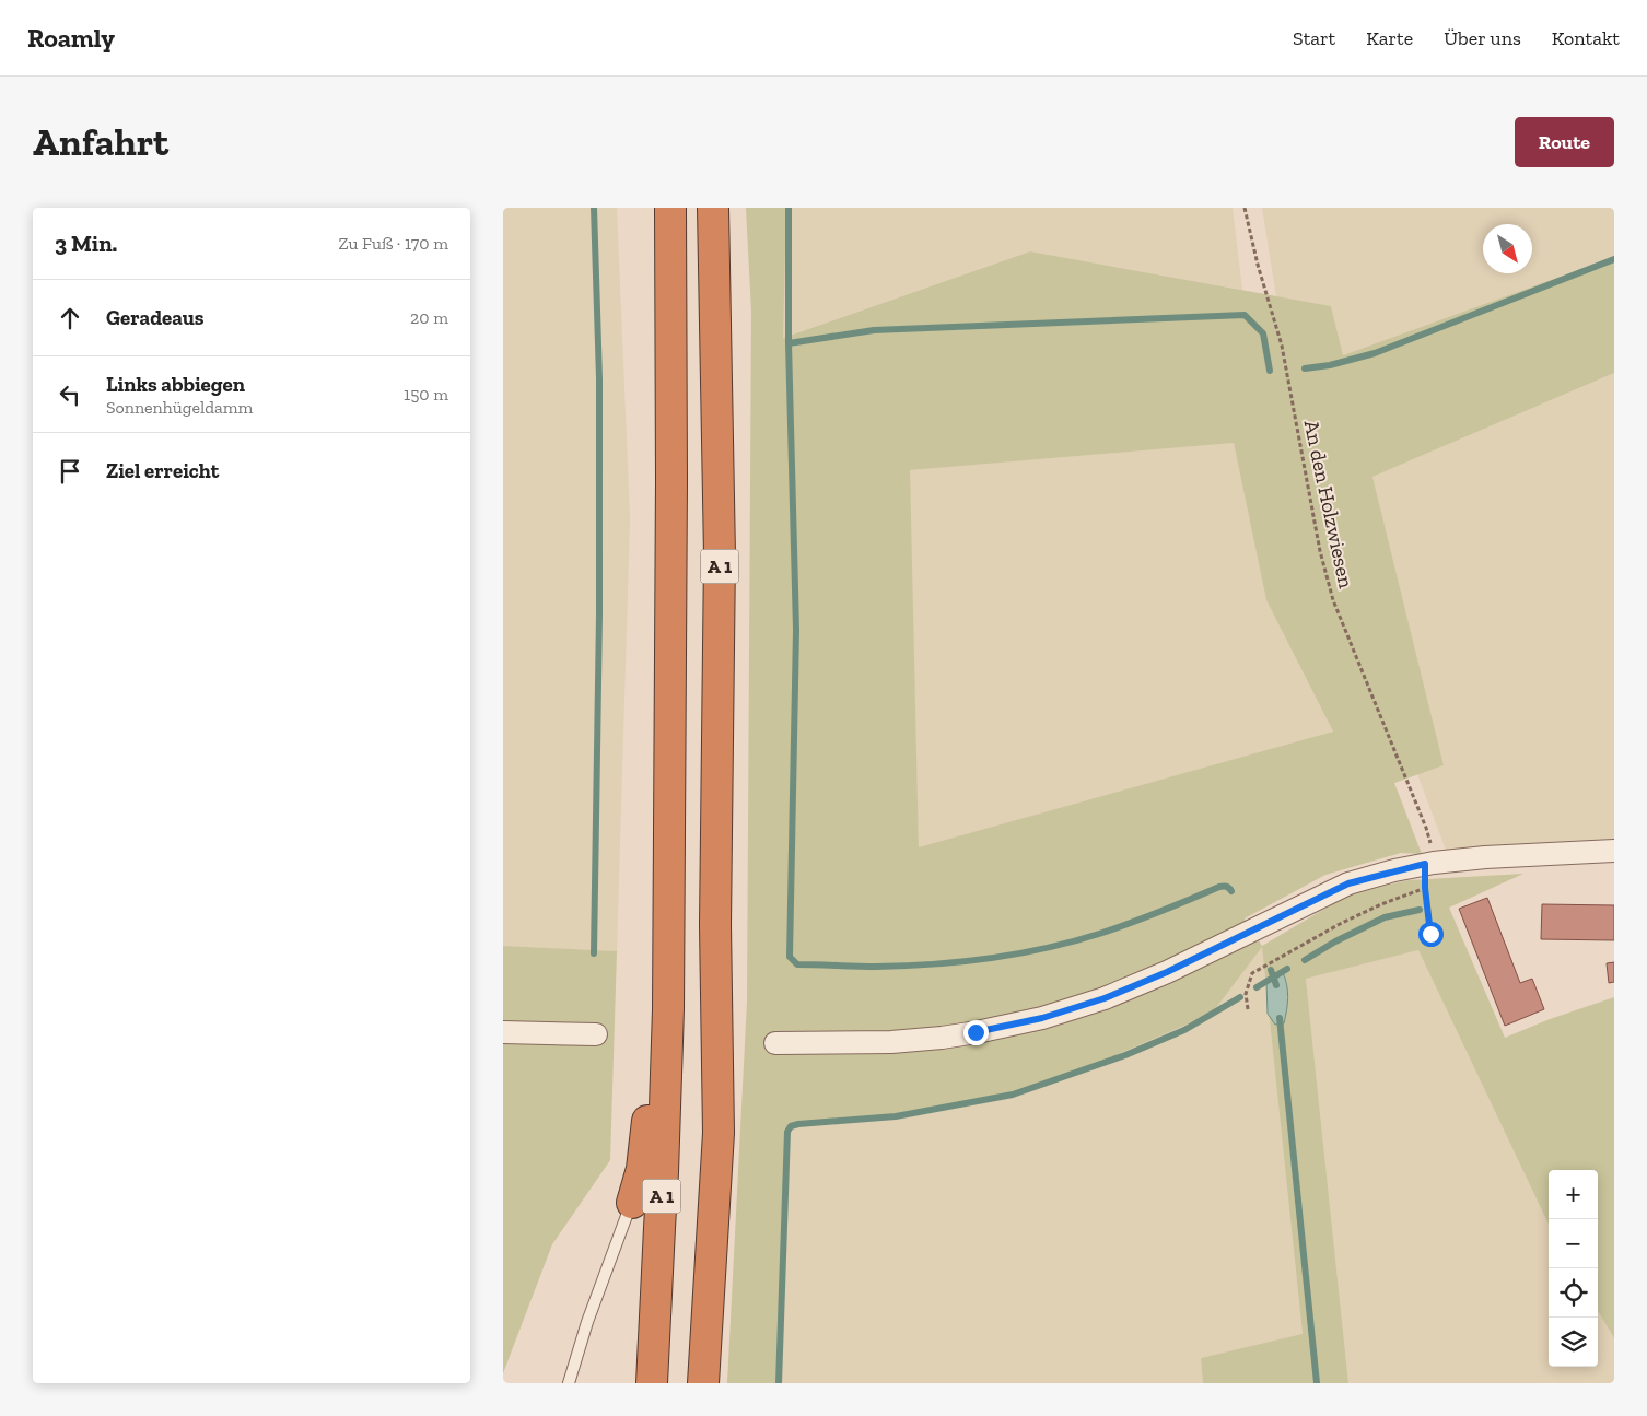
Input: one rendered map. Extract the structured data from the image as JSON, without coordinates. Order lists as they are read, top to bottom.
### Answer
{
  "streets": {
    "highway": ["A 1"],
    "path": ["An den Holzwiesen"]
  },
  "north": "bottom right",
  "page": {
    "header": "Roamly",
    "nav": [
      "Start",
      "Karte",
      "Über uns",
      "Kontakt"
    ],
    "buttons": "Route",
    "title": "Anfahrt",
    "heading": ["3 Min.", "Zu Fuß · 170 m"],
    "list": [
      ["Geradeaus", "20 m"],
      ["Links abbiegen", "Sonnenhügeldamm", "150 m"],
      "Ziel erreicht"
    ],
    "map_buttons": ["+", "−"]
  }
}
